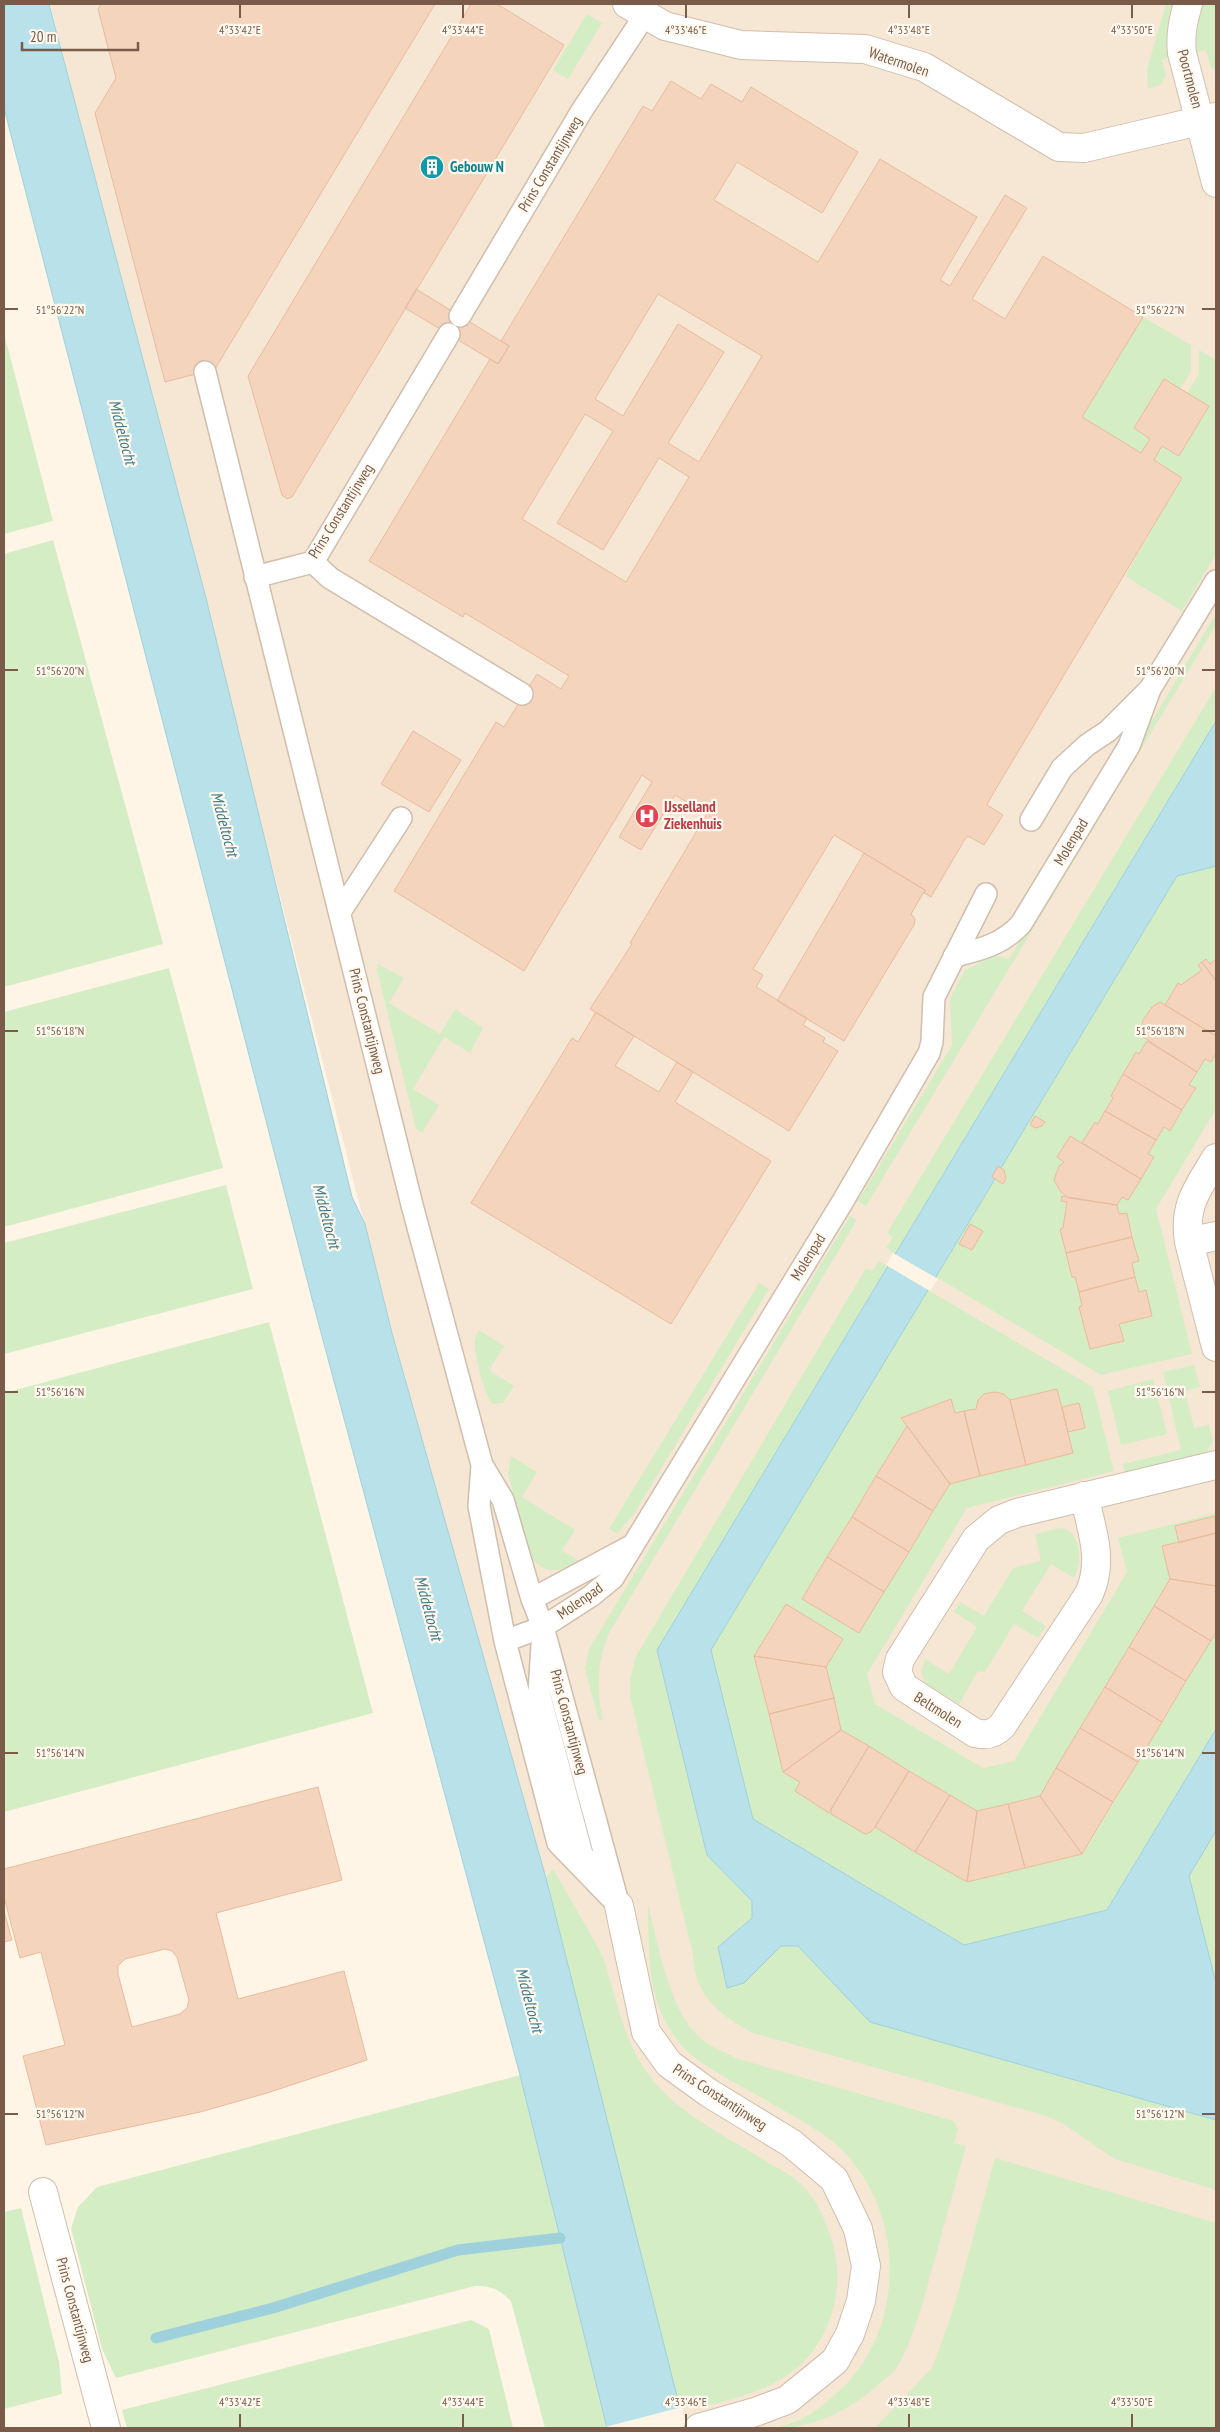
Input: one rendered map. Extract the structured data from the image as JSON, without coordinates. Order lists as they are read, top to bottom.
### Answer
{
  "streets": {
    "street": [
      "Watermolen",
      "Poortmolen",
      "Prins Constantijnweg",
      "Beltmolen"
    ],
    "lane": ["Molenpad"]
  },
  "crossings": [
    ["Watermolen", "Poortmolen"],
    ["Watermolen", "Prins Constantijnweg"],
    ["Prins Constantijnweg", "Molenpad"]
  ],
  "water": ["Middeltocht"],
  "places": {
    "building": ["Gebouw N"],
    "hospital": ["IJsselland Ziekenhuis"]
  },
  "scale_bar": "20 m",
  "coordinates": [
    "4°33'42\"E",
    "4°33'44\"E",
    "4°33'46\"E",
    "4°33'48\"E",
    "4°33'50\"E",
    "51°56'22\"N",
    "51°56'20\"N",
    "51°56'18\"N",
    "51°56'16\"N",
    "51°56'14\"N",
    "51°56'12\"N"
  ]
}
